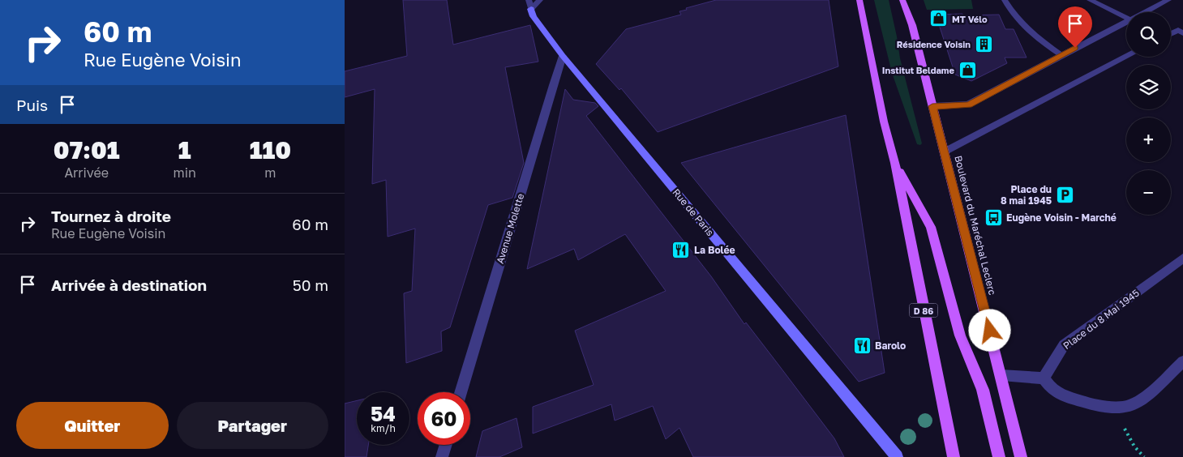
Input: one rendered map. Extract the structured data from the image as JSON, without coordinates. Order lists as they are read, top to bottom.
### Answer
{
  "streets": {
    "main road": ["Boulevard du Maréchal Leclerc", "D 86"],
    "street": ["Rue de Paris", "Avenue Molette", "Place du 8 Mai 1945"]
  },
  "crossings": [
    ["Rue de Paris", "Avenue Molette"]
  ],
  "places": {
    "shop": ["MT Vélo", "Institut Beldame"],
    "building": ["Résidence Voisin"],
    "parking": ["Place du 8 mai 1945"],
    "bus stop": ["Eugène Voisin - Marché"],
    "restaurant": ["La Bolée", "Barolo"]
  },
  "page": {
    "turn": ["60 m", "Rue Eugène Voisin"],
    "map_buttons": ["+", "−"],
    "then": "Puis",
    "eta": [
      "07:01",
      "Arrivée",
      "1",
      "min",
      "110",
      "m"
    ],
    "list": [
      {
        "name": "Tournez à droite",
        "note": "Rue Eugène Voisin",
        "value": "60 m"
      },
      {
        "name": "Arrivée à destination",
        "value": "50 m"
      }
    ],
    "speed": "54 km/h",
    "limit": "60",
    "buttons": ["Quitter", "Partager"]
  }
}
